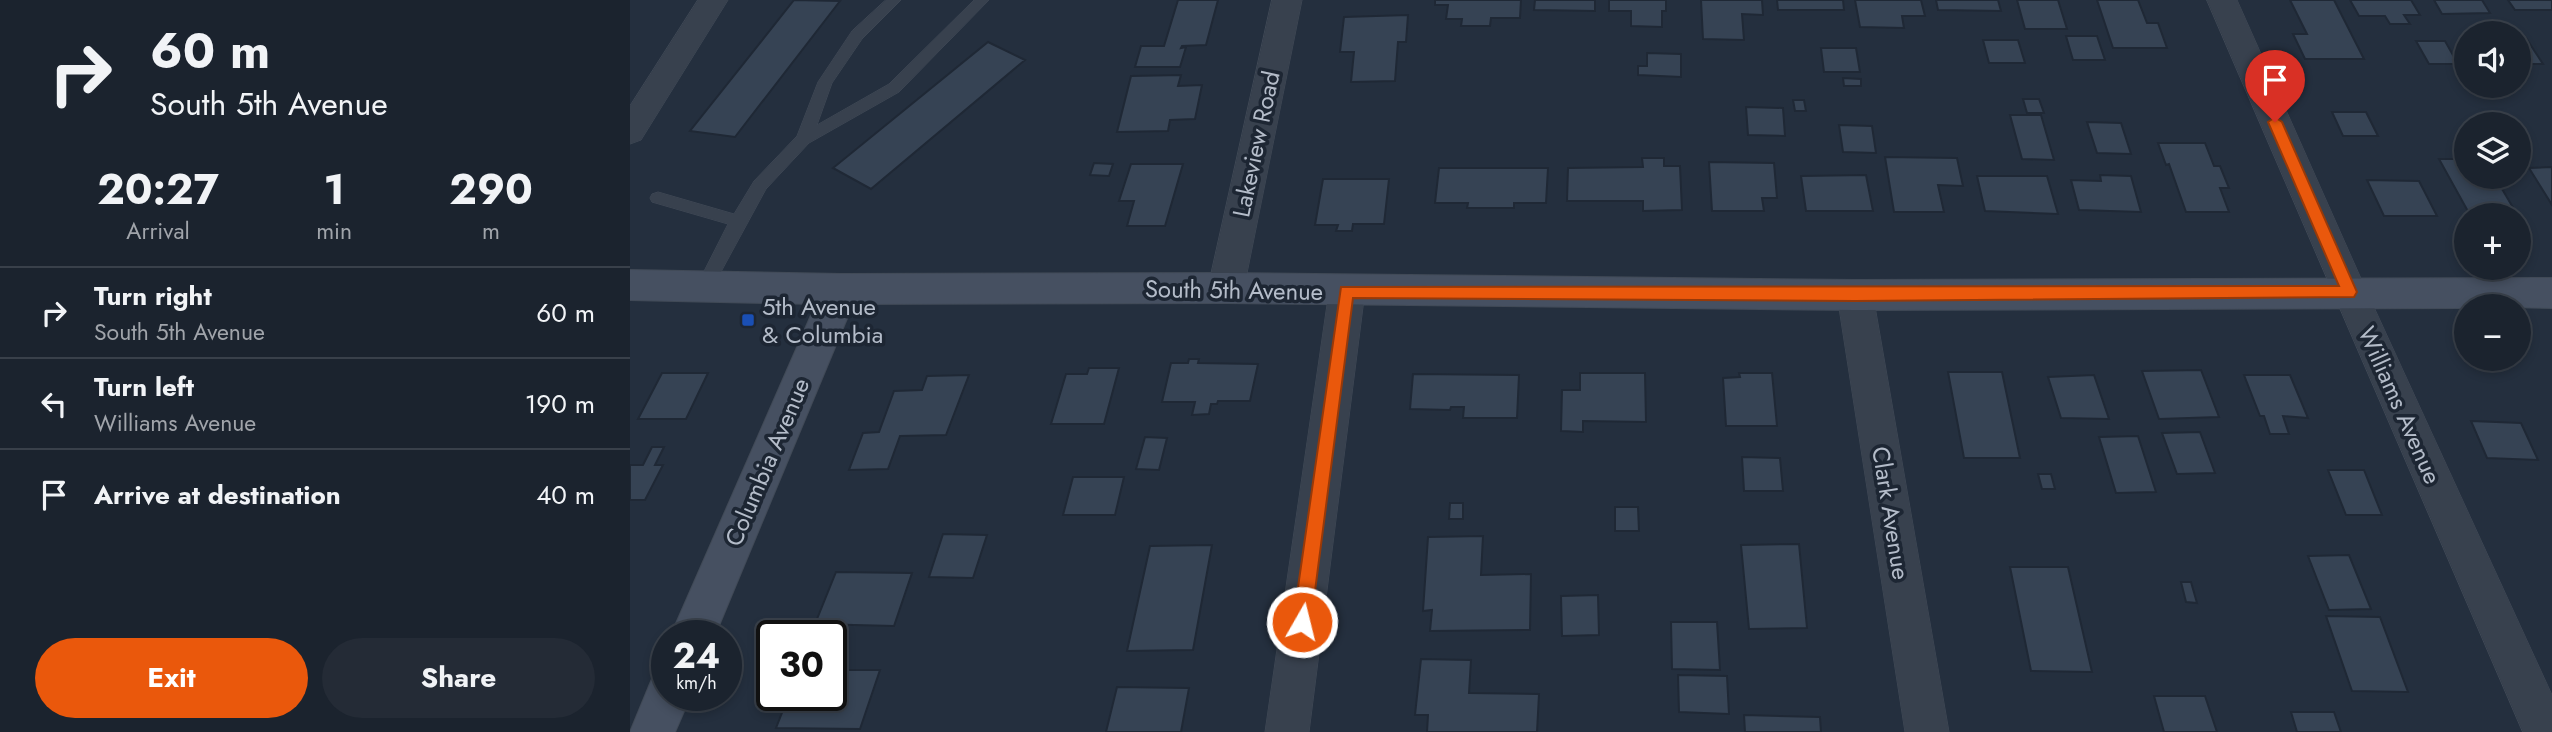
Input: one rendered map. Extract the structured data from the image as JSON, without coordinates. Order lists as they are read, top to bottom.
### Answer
{
  "streets": {
    "street": [
      "Lakeview Road",
      "South 5th Avenue",
      "Williams Avenue",
      "Columbia Avenue",
      "Clark Avenue"
    ]
  },
  "crossings": [
    ["Lakeview Road", "South 5th Avenue"],
    ["South 5th Avenue", "Williams Avenue"],
    ["South 5th Avenue", "Columbia Avenue"],
    ["South 5th Avenue", "Clark Avenue"]
  ],
  "places": {
    "transit": ["5th Avenue & Columbia"]
  },
  "page": {
    "turn": ["60 m", "South 5th Avenue"],
    "map_buttons": ["+", "−"],
    "eta": [
      "20:27",
      "Arrival",
      "1",
      "min",
      "290",
      "m"
    ],
    "list": [
      {
        "name": "Turn right",
        "note": "South 5th Avenue",
        "value": "60 m"
      },
      {
        "name": "Turn left",
        "note": "Williams Avenue",
        "value": "190 m"
      },
      {
        "name": "Arrive at destination",
        "value": "40 m"
      }
    ],
    "speed": "24 km/h",
    "limit": "30",
    "buttons": ["Exit", "Share"]
  }
}
